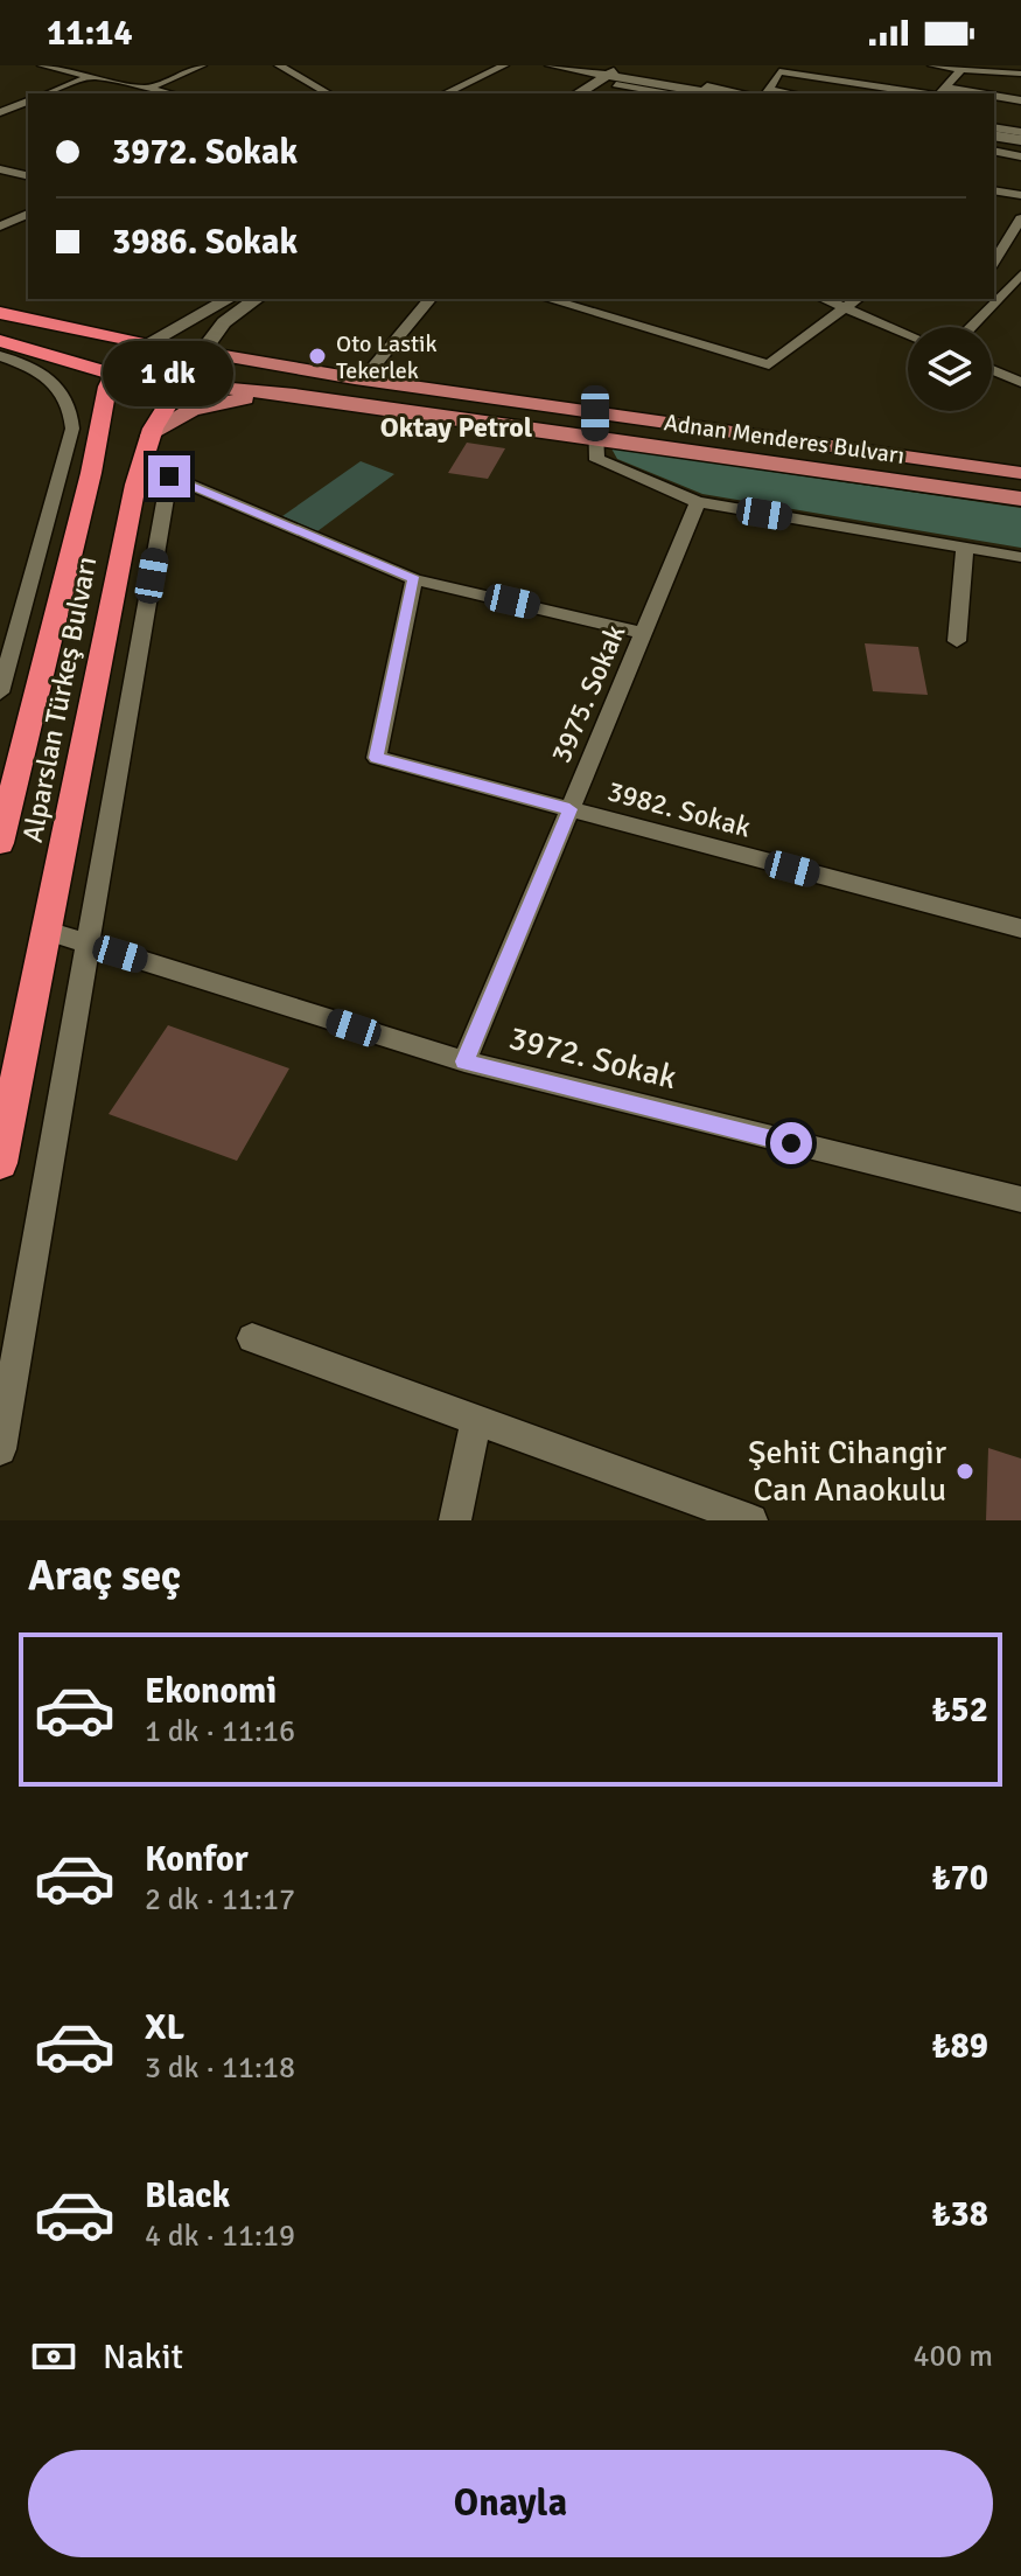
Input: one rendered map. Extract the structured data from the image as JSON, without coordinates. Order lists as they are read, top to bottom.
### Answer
{
  "streets": {
    "highway": ["Adnan Menderes Bulvarı", "Alparslan Türkeş Bulvarı"],
    "street": ["3975. Sokak", "3982. Sokak", "3972. Sokak"]
  },
  "crossings": [
    ["Adnan Menderes Bulvarı", "Alparslan Türkeş Bulvarı"],
    ["3975. Sokak", "3982. Sokak"],
    ["3975. Sokak", "3972. Sokak"],
    ["Alparslan Türkeş Bulvarı", "3972. Sokak"]
  ],
  "districts": ["Oktay Petrol"],
  "places": ["Oto Lastik Tekerlek", "Şehit Cihangir Can Anaokulu"],
  "page": {
    "status": "11:14",
    "banner": ["3972. Sokak", "3986. Sokak"],
    "bubble": "1 dk",
    "heading": "Araç seç",
    "list": [
      {
        "name": "Ekonomi",
        "note": "1 dk · 11:16",
        "value": "₺52"
      },
      {
        "name": "Konfor",
        "note": "2 dk · 11:17",
        "value": "₺70"
      },
      {
        "name": "XL",
        "note": "3 dk · 11:18",
        "value": "₺89"
      },
      {
        "name": "Black",
        "note": "4 dk · 11:19",
        "value": "₺38"
      }
    ],
    "pay": ["Nakit", "400 m"],
    "buttons": "Onayla"
  }
}
